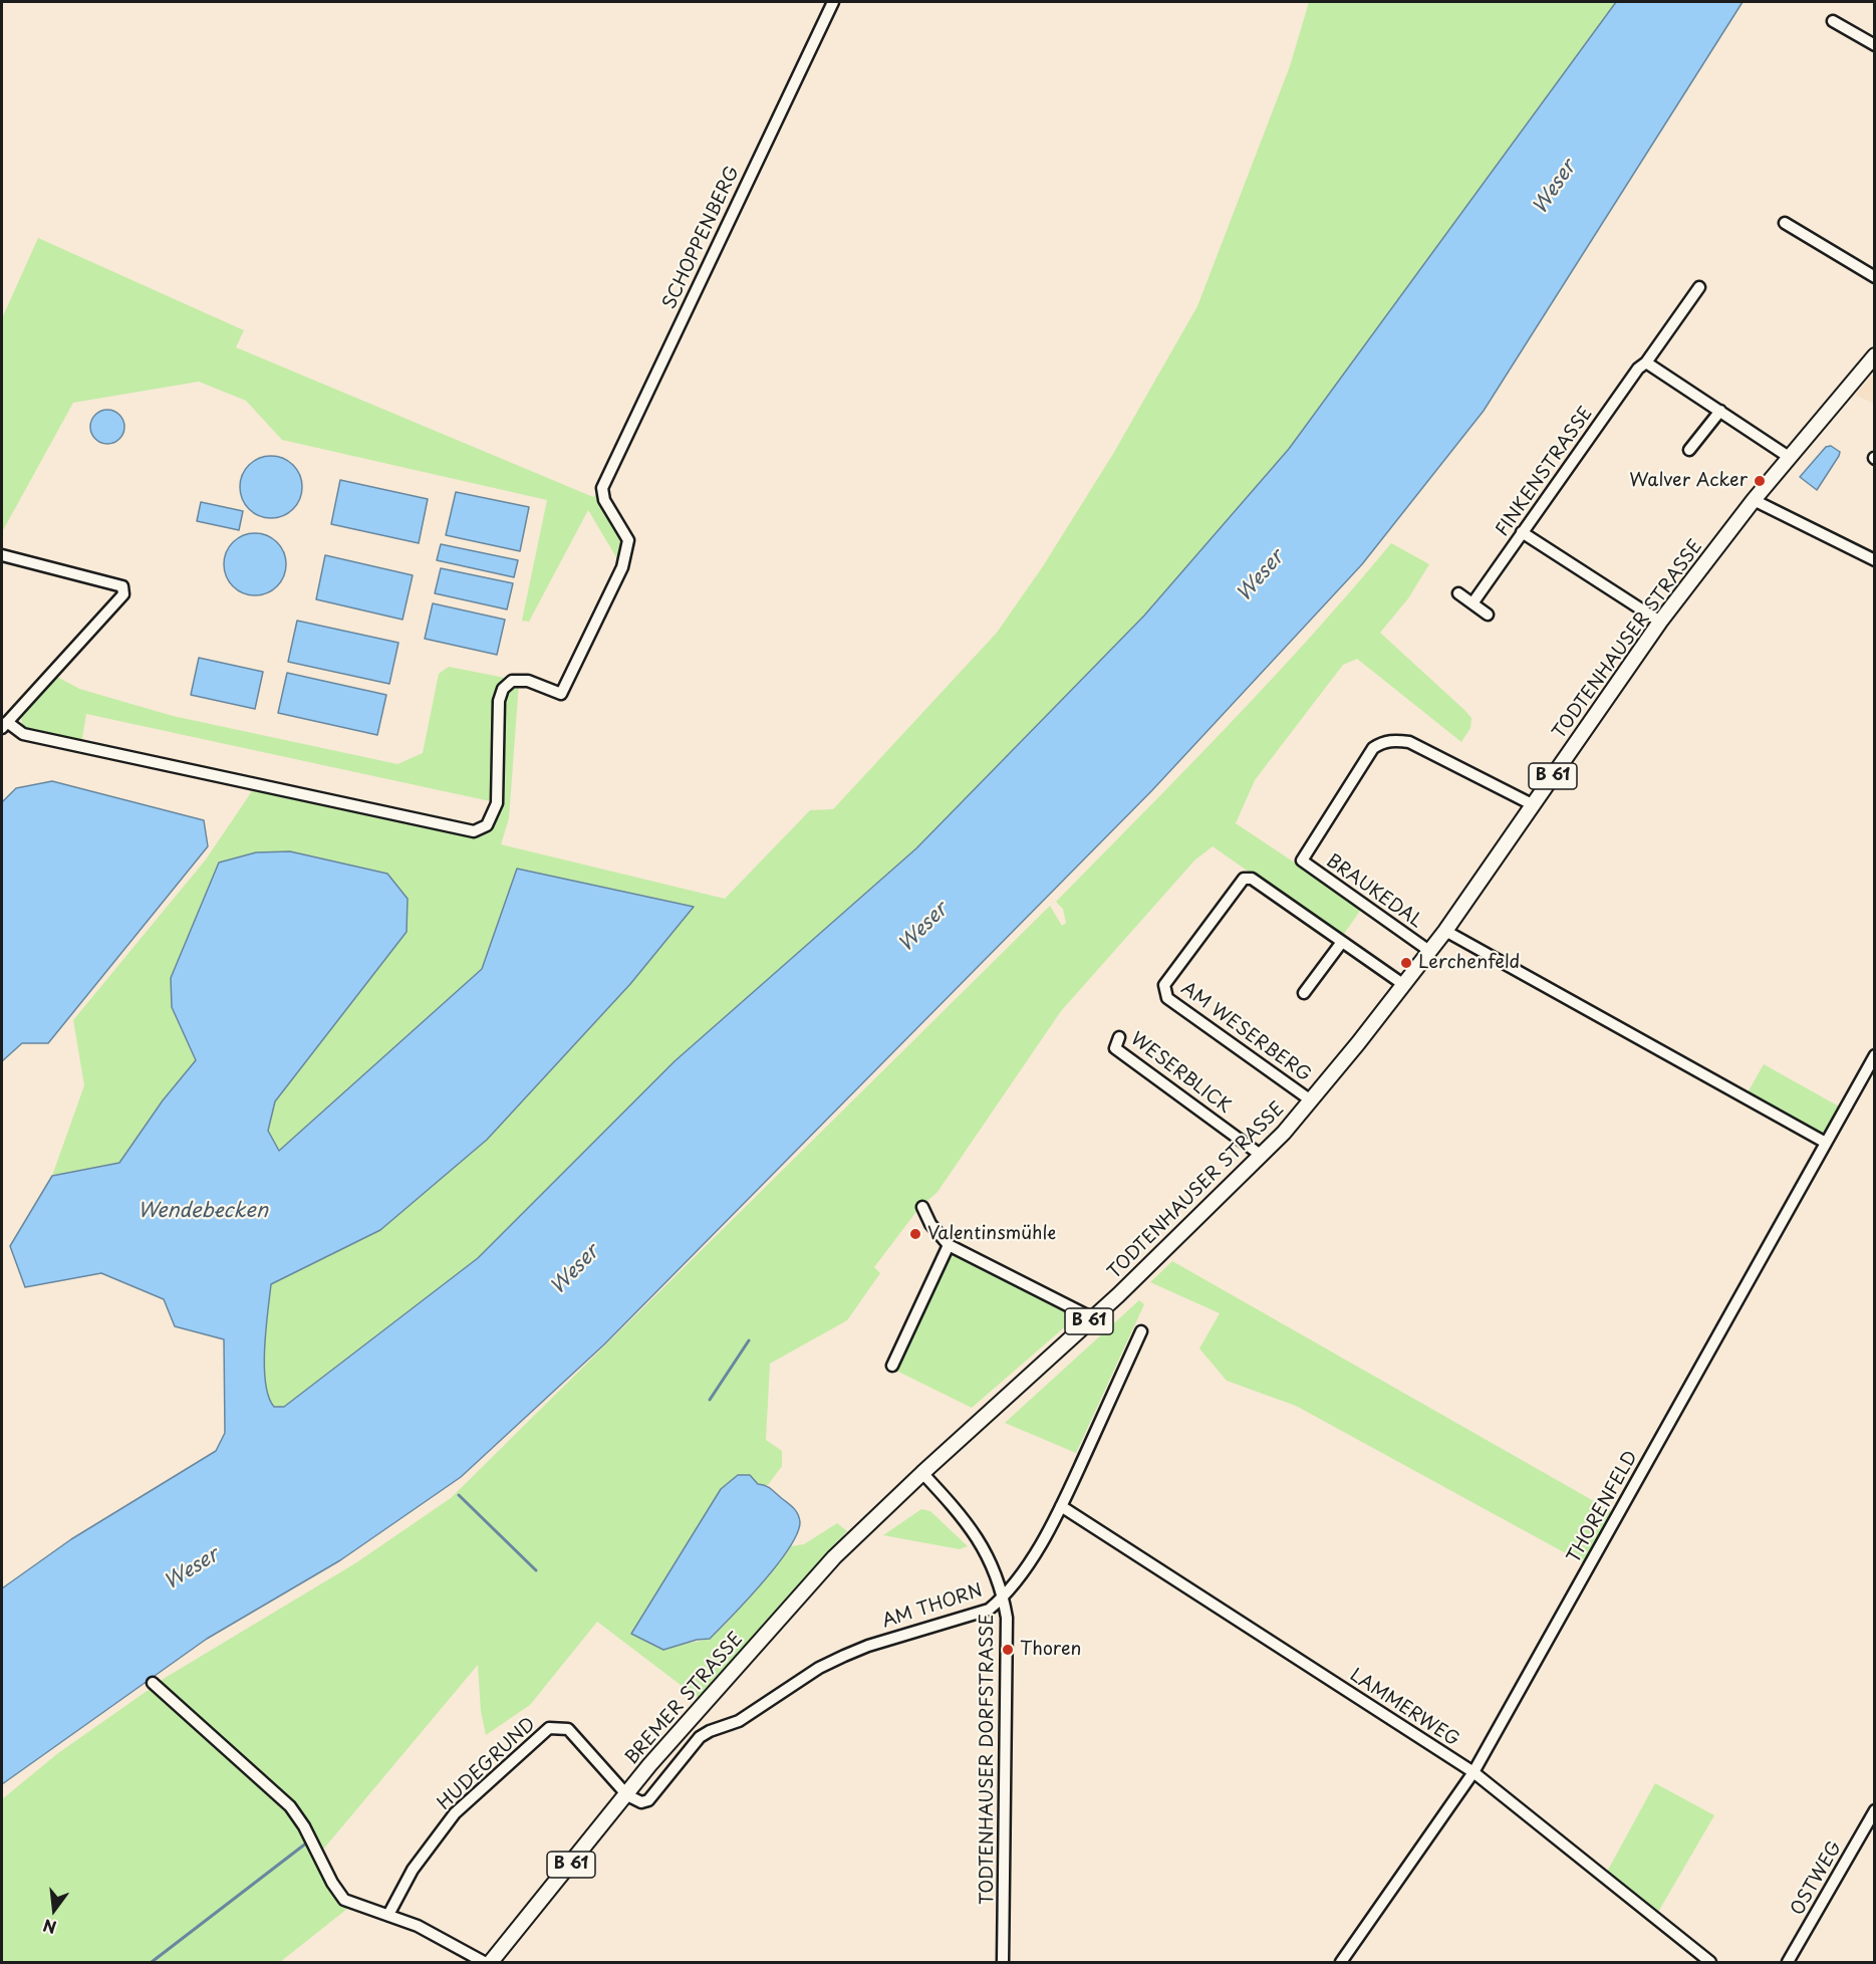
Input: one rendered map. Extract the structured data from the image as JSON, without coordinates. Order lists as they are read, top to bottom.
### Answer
{
  "streets": {
    "main road": ["TODTENHAUSER STRASSE", "B 61", "BREMER STRASSE"],
    "street": [
      "SCHOPPENBERG",
      "FINKENSTRASSE",
      "BRAUKEDAL",
      "AM WESERBERG",
      "WESERBLICK",
      "THORENFELD",
      "AM THORN",
      "LAMMERWEG",
      "TODTENHAUSER DORFSTRASSE",
      "HUDEGRUND",
      "OSTWEG"
    ]
  },
  "crossings": [
    ["TODTENHAUSER STRASSE", "BRAUKEDAL"],
    ["TODTENHAUSER STRASSE", "AM WESERBERG"],
    ["TODTENHAUSER STRASSE", "WESERBLICK"],
    ["TODTENHAUSER STRASSE", "BREMER STRASSE"],
    ["TODTENHAUSER STRASSE", "TODTENHAUSER DORFSTRASSE"],
    ["THORENFELD", "LAMMERWEG"],
    ["AM THORN", "BREMER STRASSE"],
    ["AM THORN", "LAMMERWEG"],
    ["AM THORN", "TODTENHAUSER DORFSTRASSE"],
    ["AM THORN", "HUDEGRUND"],
    ["BREMER STRASSE", "TODTENHAUSER DORFSTRASSE"],
    ["BREMER STRASSE", "HUDEGRUND"]
  ],
  "water": ["Weser", "Wendebecken"],
  "places": [
    "Walver Acker",
    "Lerchenfeld",
    "Valentinsmühle",
    "Thoren"
  ],
  "north": "bottom"
}
